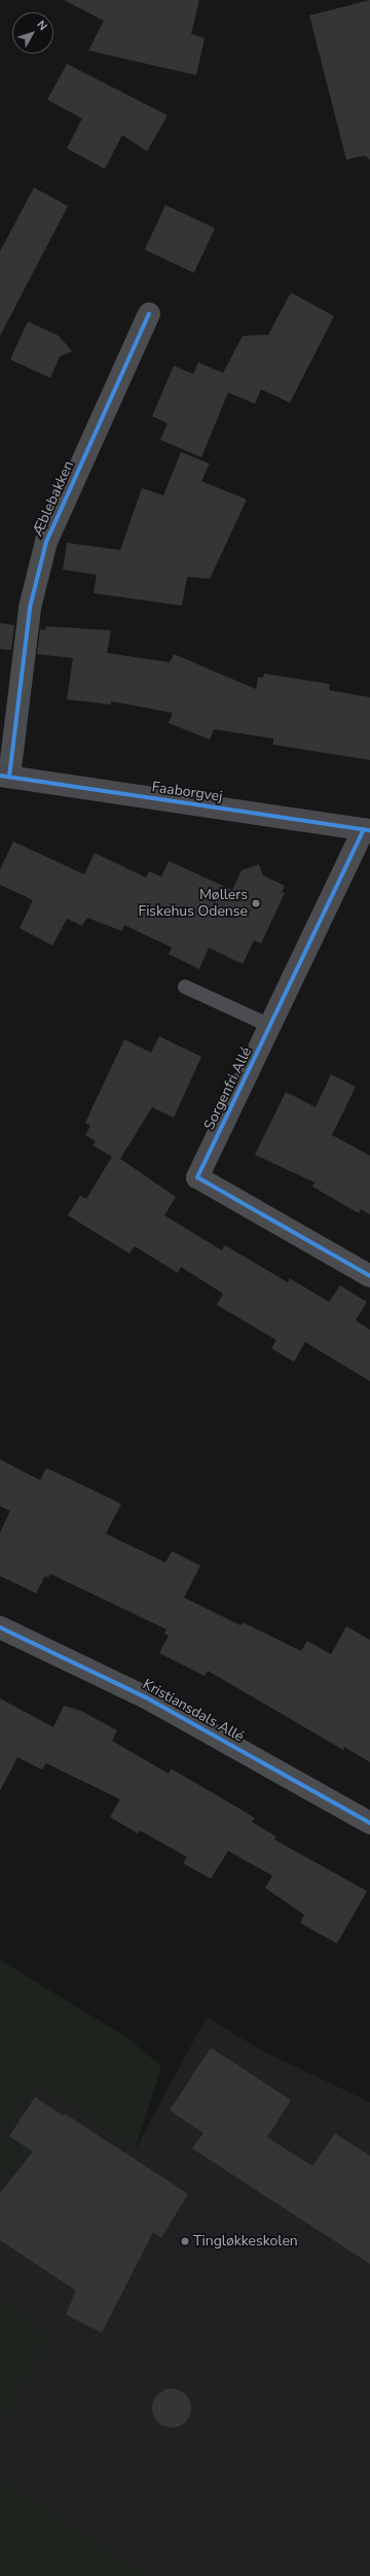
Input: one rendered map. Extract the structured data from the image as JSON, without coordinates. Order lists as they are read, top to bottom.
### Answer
{
  "streets": {
    "main road": ["Faaborgvej"],
    "street": ["Æblebakken", "Sorgenfri Allé", "Kristiansdals Allé"]
  },
  "crossings": [
    ["Æblebakken", "Faaborgvej"],
    ["Faaborgvej", "Sorgenfri Allé"]
  ],
  "places": ["Møllers Fiskehus Odense", "Tingløkkeskolen"],
  "north": "top right"
}
